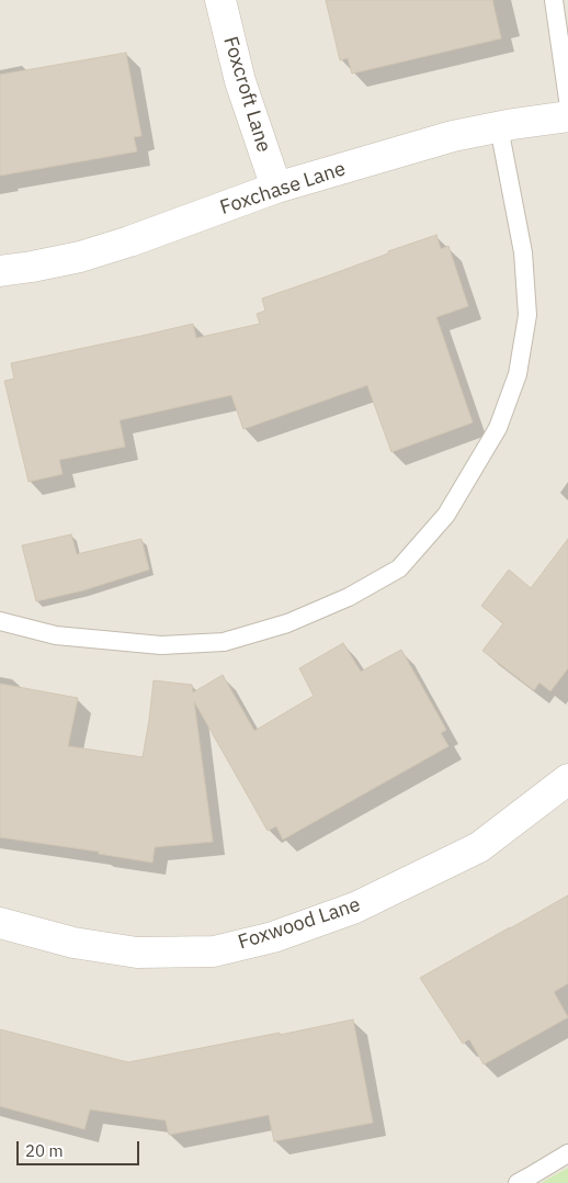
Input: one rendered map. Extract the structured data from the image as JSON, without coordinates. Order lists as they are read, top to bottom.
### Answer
{
  "streets": {
    "street": ["Foxcroft Lane", "Foxchase Lane", "Foxwood Lane"]
  },
  "crossings": [
    ["Foxcroft Lane", "Foxchase Lane"]
  ],
  "scale_bar": "20 m"
}
